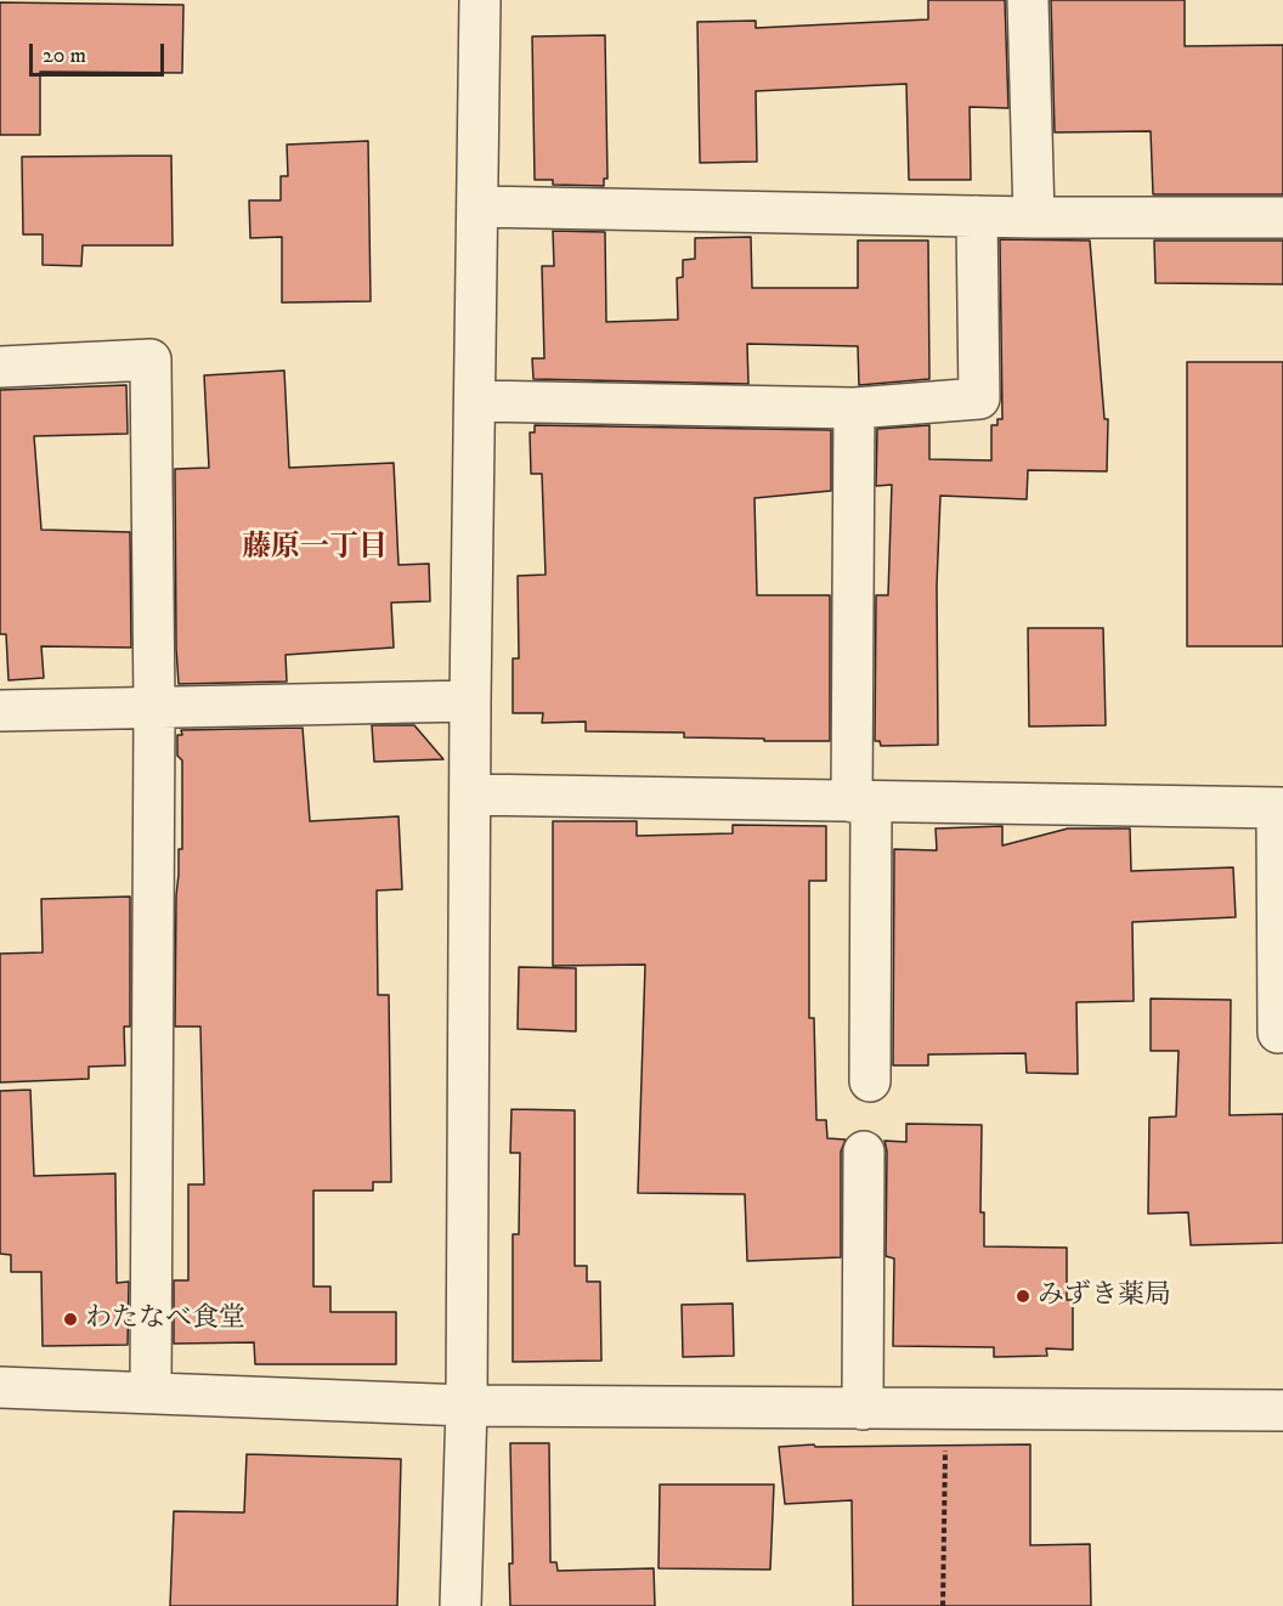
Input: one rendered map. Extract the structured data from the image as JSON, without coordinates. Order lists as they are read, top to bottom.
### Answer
{
  "districts": ["藤原一丁目"],
  "places": ["みずき薬局", "わたなべ食堂"],
  "scale_bar": "20 m"
}
